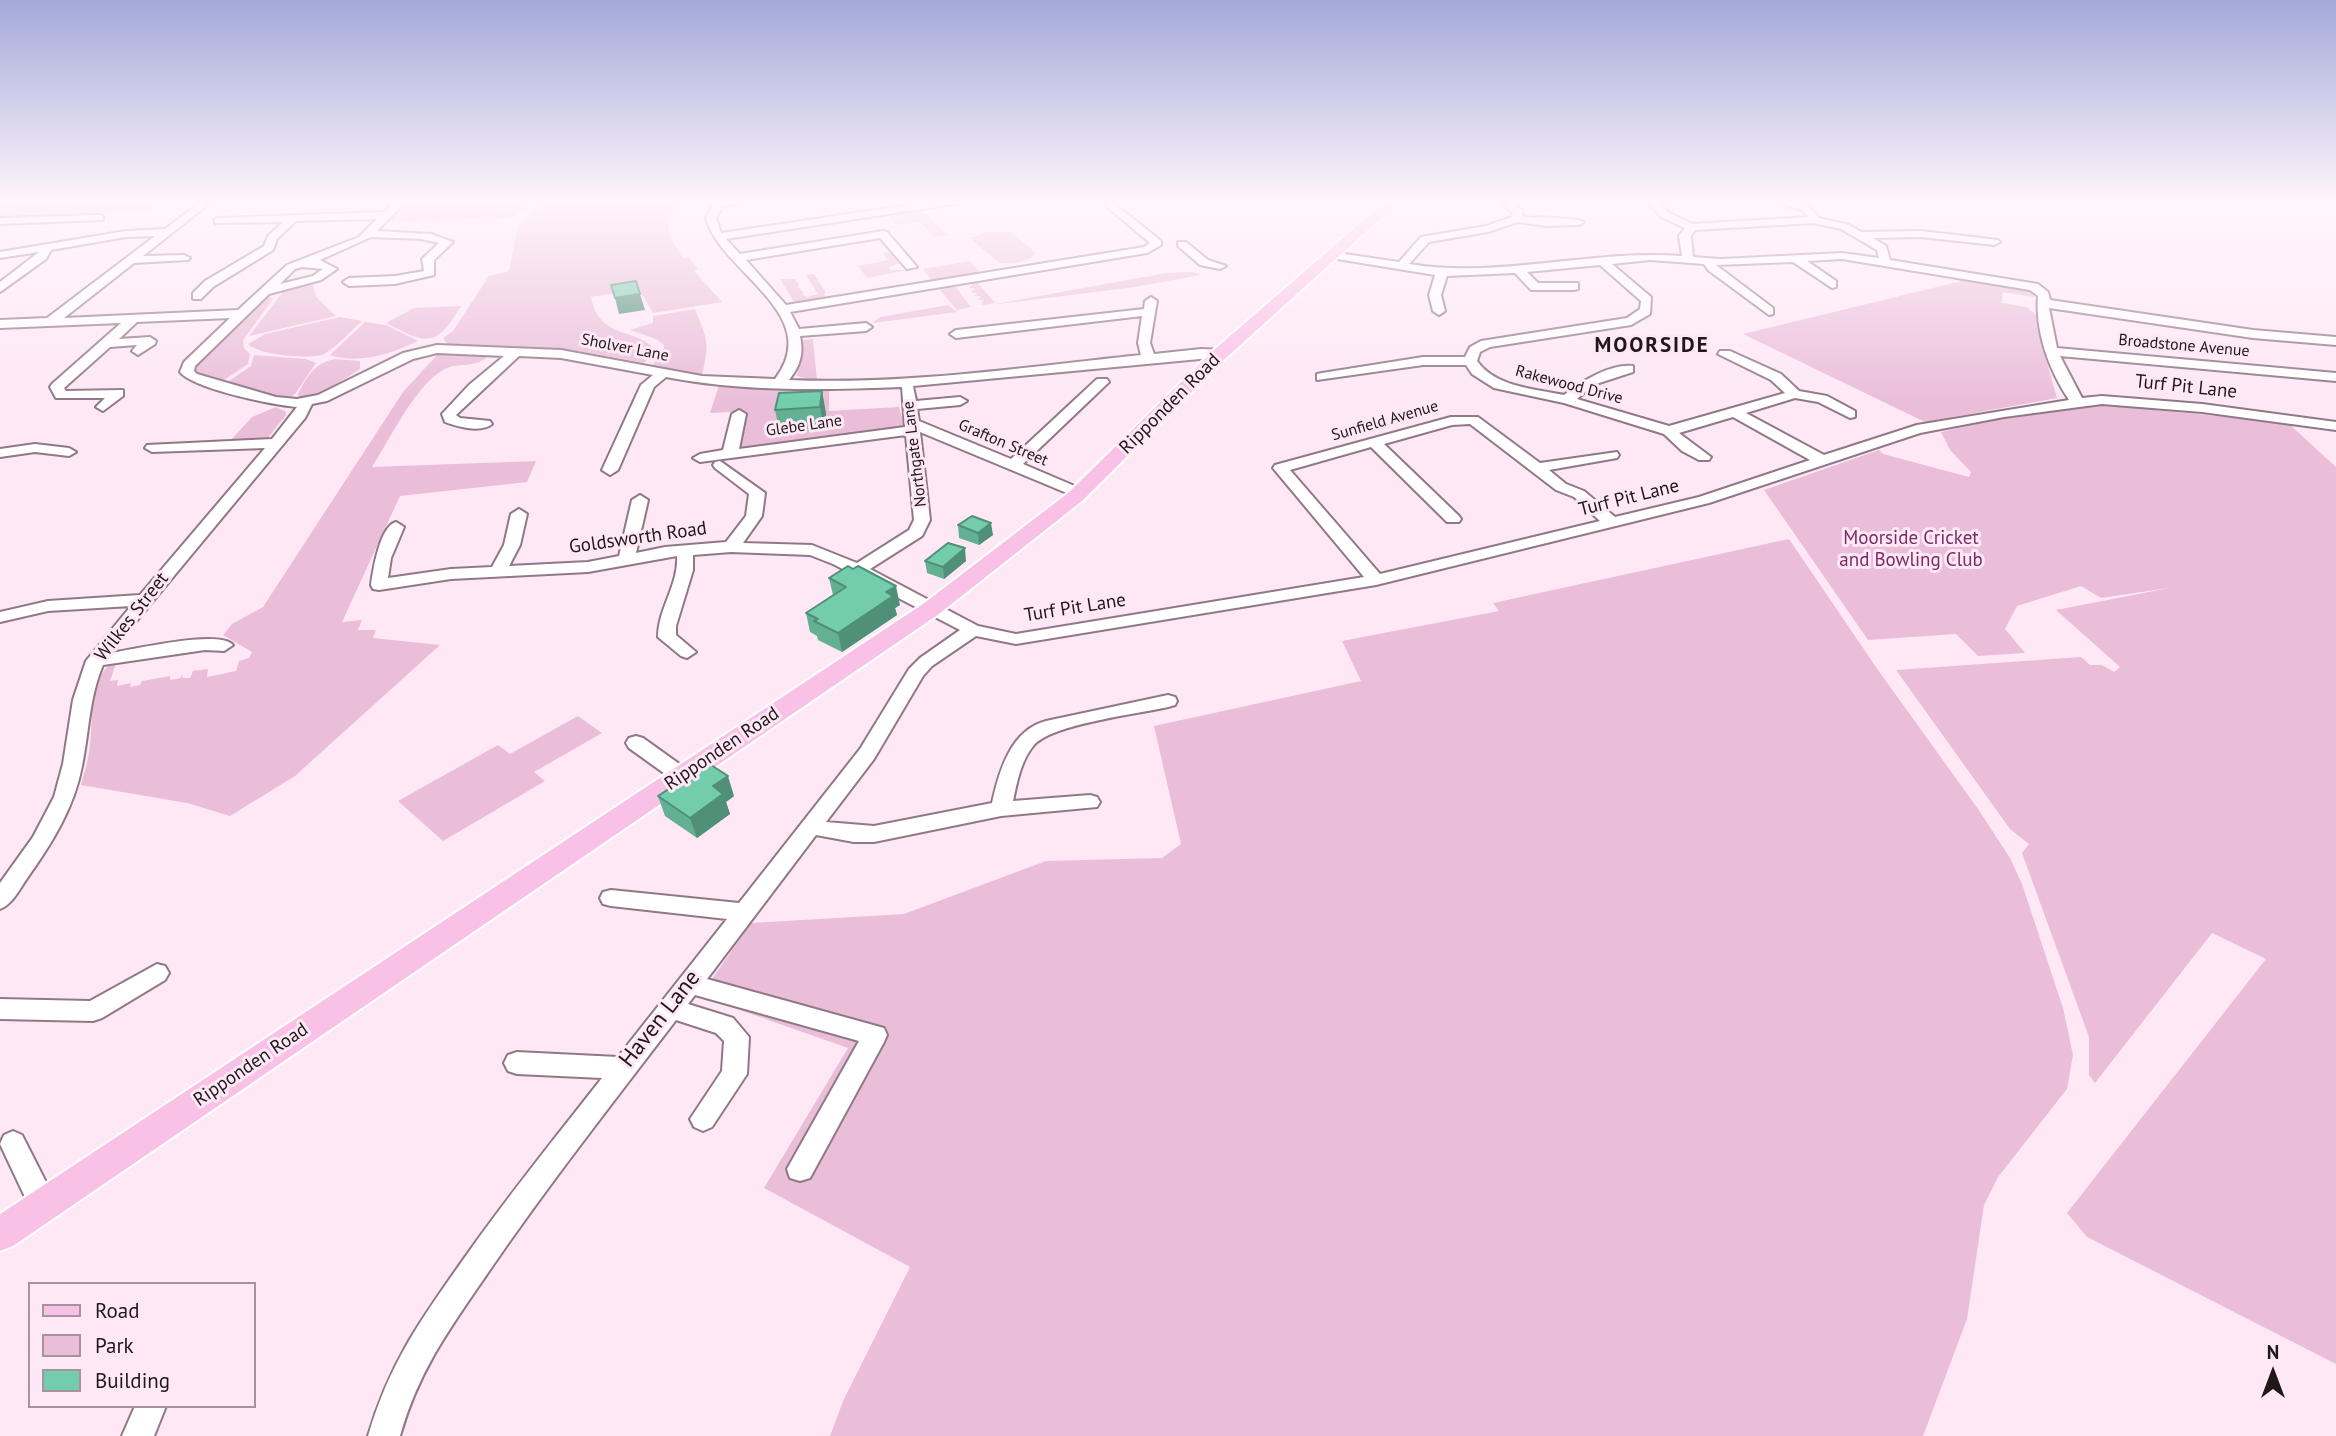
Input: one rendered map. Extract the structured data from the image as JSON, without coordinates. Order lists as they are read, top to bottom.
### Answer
{
  "streets": {
    "main road": ["Ripponden Road"],
    "street": [
      "Broadstone Avenue",
      "Sholver Lane",
      "Rakewood Drive",
      "Turf Pit Lane",
      "Sunfield Avenue",
      "Glebe Lane",
      "Grafton Street",
      "Northgate Lane",
      "Goldsworth Road",
      "Wilkes Street",
      "Haven Lane"
    ]
  },
  "crossings": [
    ["Sholver Lane", "Ripponden Road"],
    ["Sholver Lane", "Wilkes Street"],
    ["Turf Pit Lane", "Ripponden Road"],
    ["Turf Pit Lane", "Sunfield Avenue"],
    ["Turf Pit Lane", "Goldsworth Road"],
    ["Turf Pit Lane", "Haven Lane"],
    ["Ripponden Road", "Grafton Street"],
    ["Ripponden Road", "Goldsworth Road"],
    ["Glebe Lane", "Grafton Street"],
    ["Glebe Lane", "Northgate Lane"],
    ["Grafton Street", "Northgate Lane"],
    ["Northgate Lane", "Goldsworth Road"]
  ],
  "districts": ["MOORSIDE"],
  "parks": ["Moorside Cricket and Bowling Club"],
  "legend": ["Road", "Park", "Building"],
  "north": "top"
}
